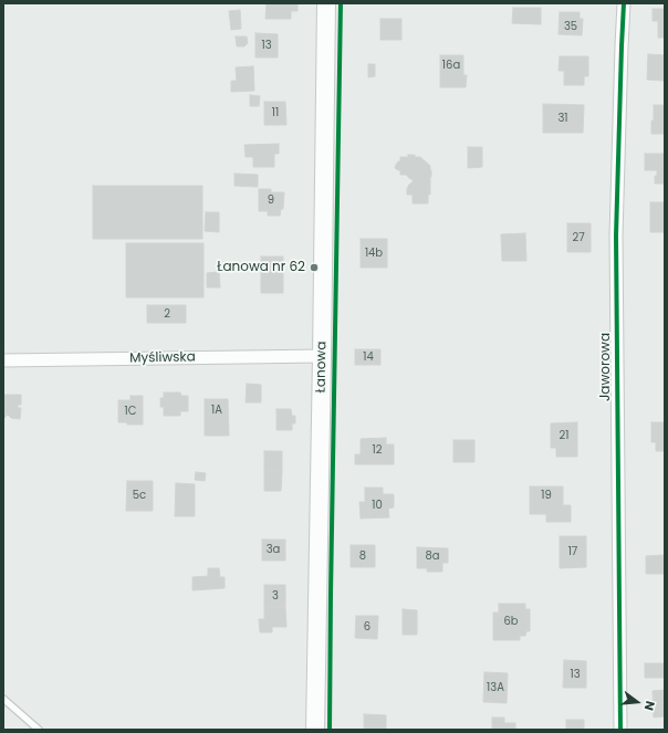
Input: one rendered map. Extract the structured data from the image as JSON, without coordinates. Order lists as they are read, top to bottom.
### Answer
{
  "streets": {
    "street": ["Myśliwska", "Łanowa", "Jaworowa"]
  },
  "crossings": [
    ["Myśliwska", "Łanowa"]
  ],
  "places": ["Łanowa nr 62"],
  "house_numbers": [
    "35",
    "13",
    "16a",
    "11",
    "31",
    "9",
    "27",
    "14b",
    "2",
    "14",
    "1A",
    "1C",
    "21",
    "12",
    "5c",
    "19",
    "10",
    "3a",
    "17",
    "8",
    "8a",
    "3",
    "6b",
    "6",
    "13",
    "13A"
  ],
  "north": "right"
}
